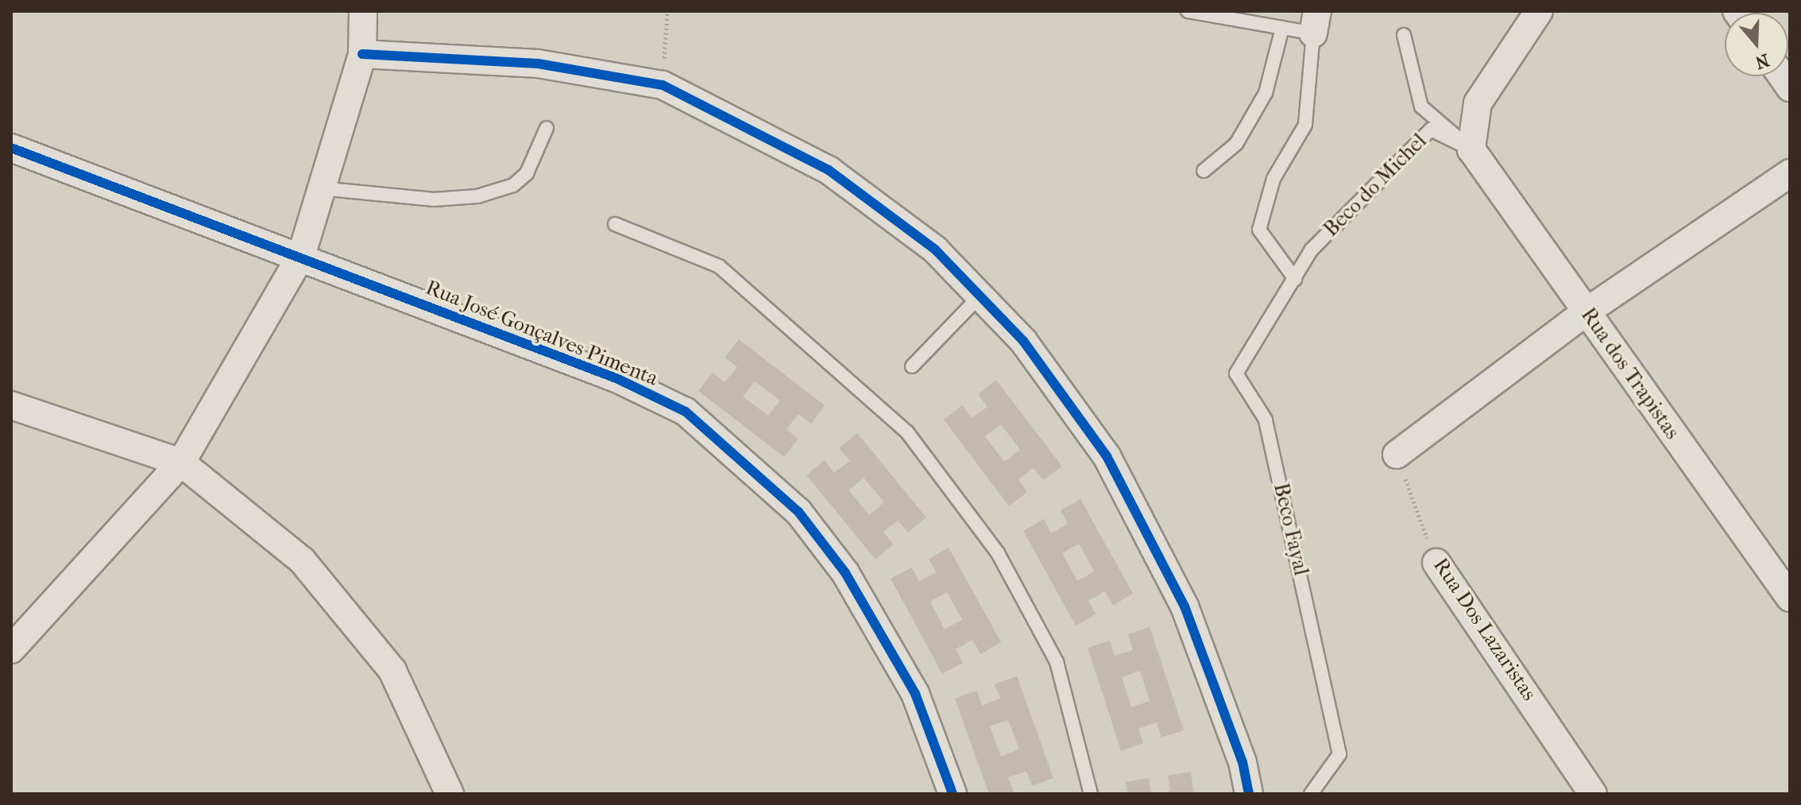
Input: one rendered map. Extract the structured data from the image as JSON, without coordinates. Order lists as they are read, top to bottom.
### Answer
{
  "streets": {
    "street": ["Rua José Gonçalves Pimenta", "Rua dos Trapistas", "Rua Dos Lazaristas"],
    "lane": ["Beco do Michel", "Beco Fayal"]
  },
  "crossings": [
    ["Beco do Michel", "Rua dos Trapistas"],
    ["Beco do Michel", "Beco Fayal"]
  ],
  "north": "bottom"
}
